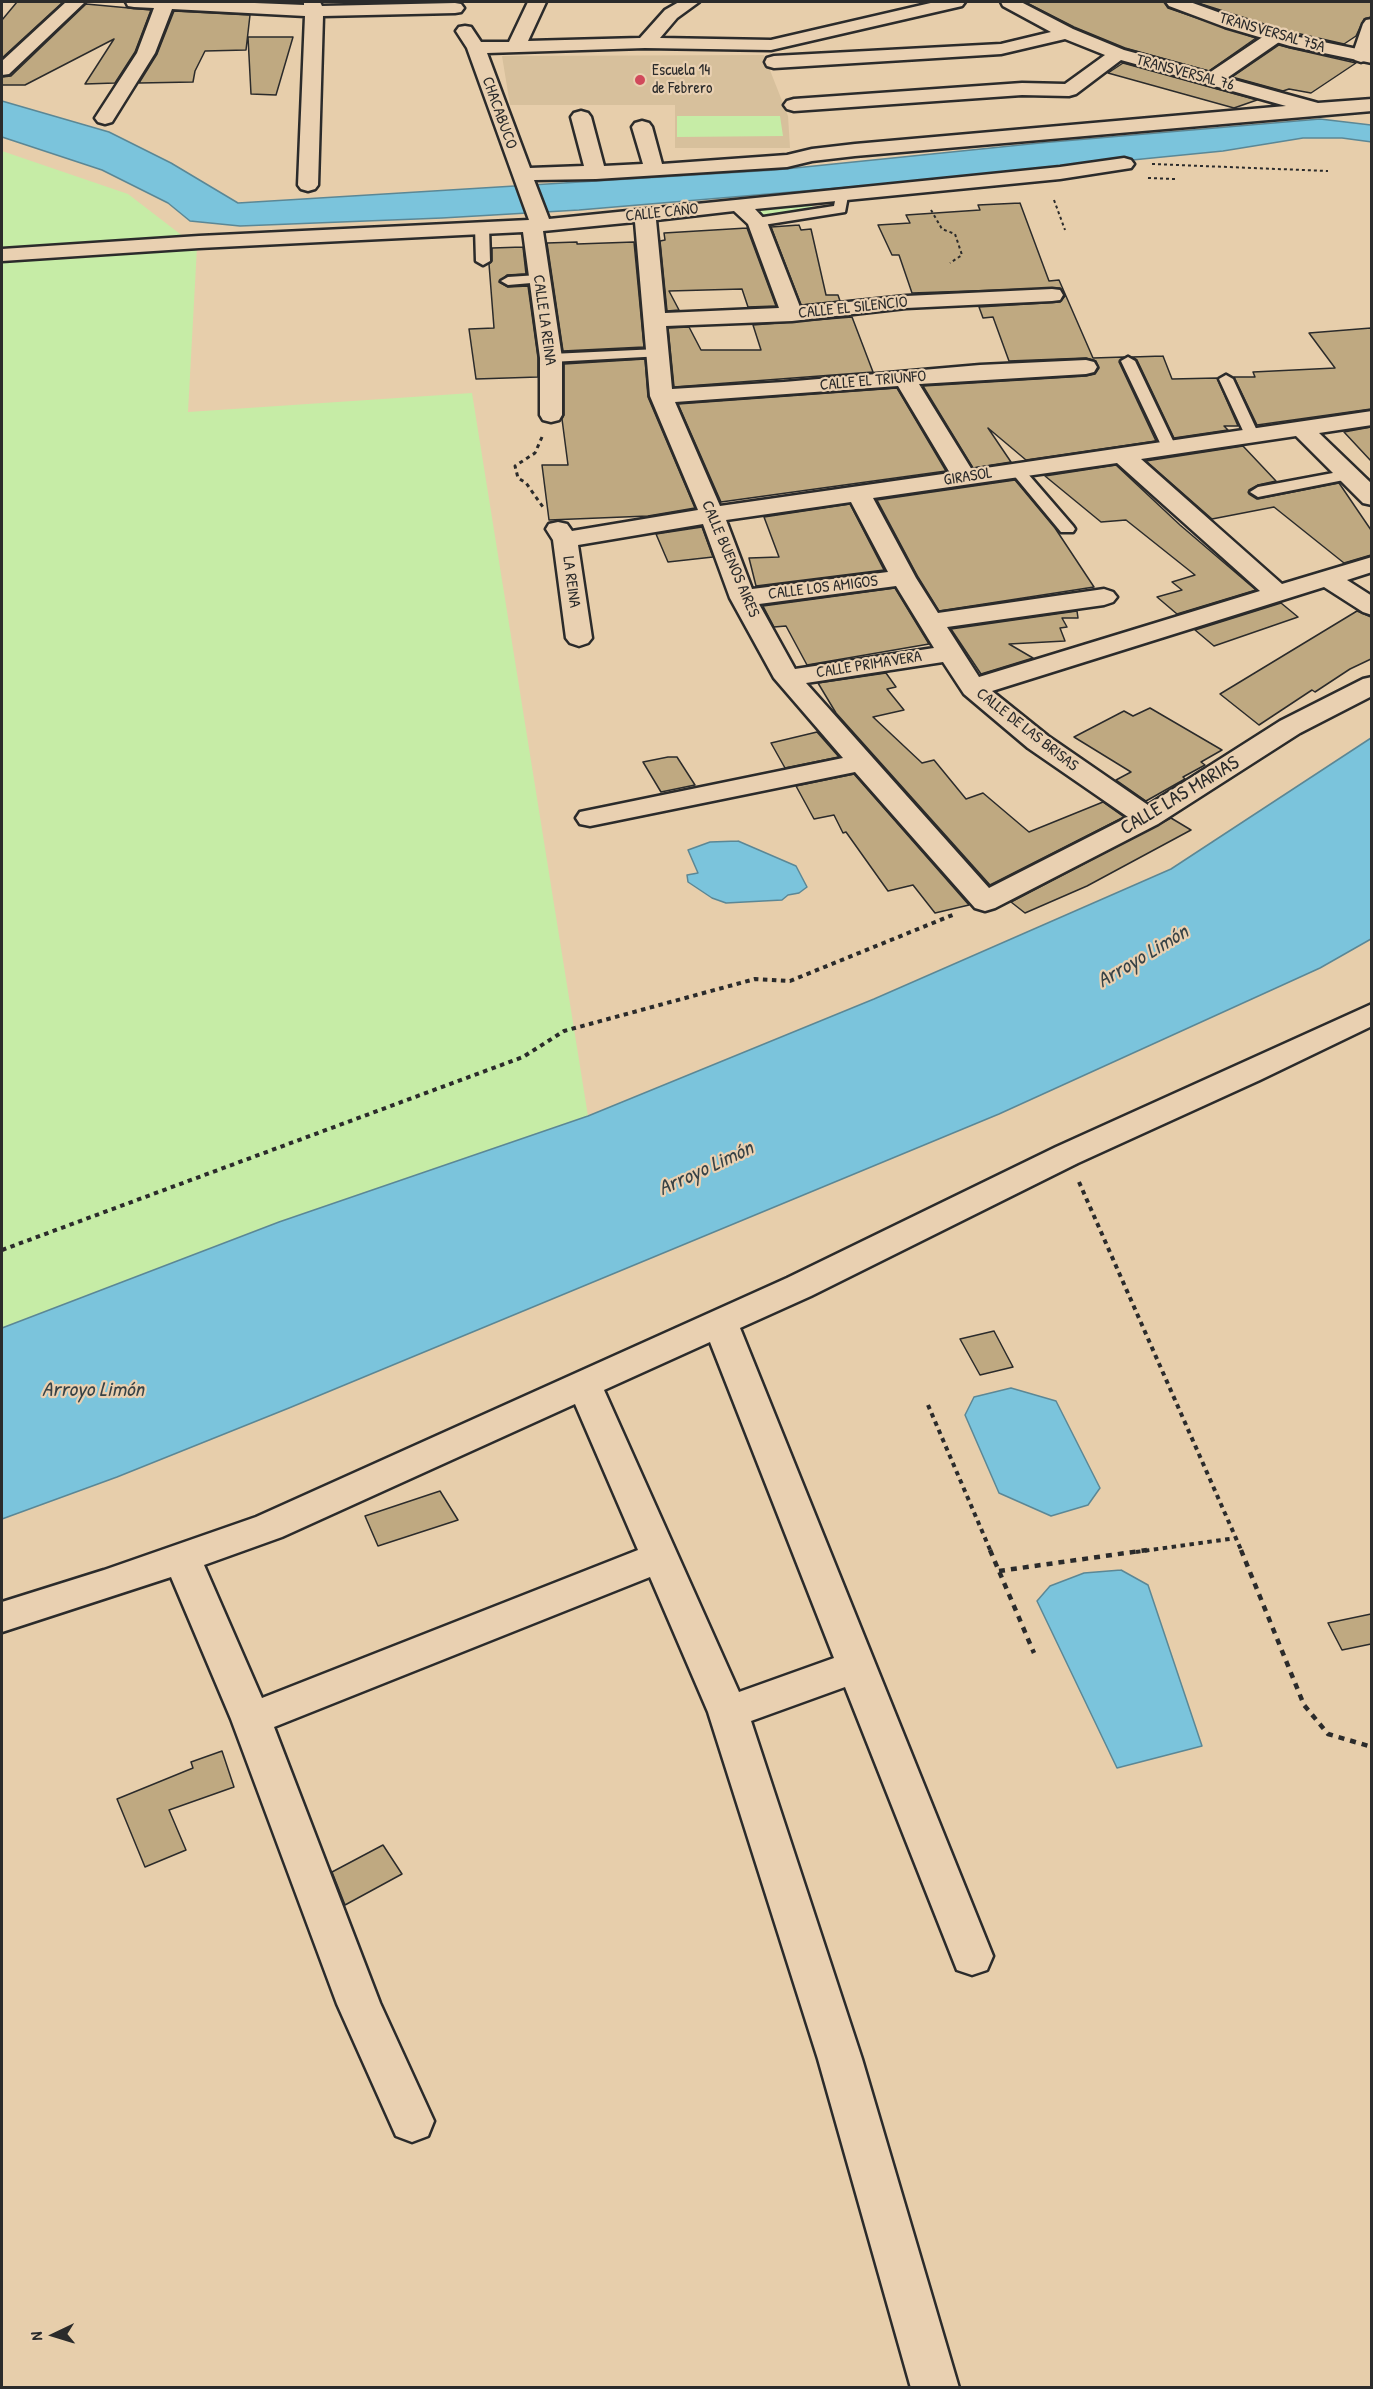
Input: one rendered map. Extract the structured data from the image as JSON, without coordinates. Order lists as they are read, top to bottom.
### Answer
{
  "streets": {
    "street": [
      "TRANSVERSAL 75A",
      "TRANSVERSAL 76",
      "CHACABUCO",
      "CALLE CAÑO",
      "CALLE EL SILENCIO",
      "CALLE LA REINA",
      "CALLE EL TRIUNFO",
      "GIRASOL",
      "CALLE BUENOS AIRES",
      "LA REINA",
      "CALLE LOS AMIGOS",
      "CALLE PRIMAVERA",
      "CALLE DE LAS BRISAS",
      "CALLE LAS MARIAS"
    ]
  },
  "crossings": [
    ["CHACABUCO", "CALLE CAÑO"],
    ["CHACABUCO", "CALLE LA REINA"],
    ["CALLE CAÑO", "CALLE LA REINA"],
    ["CALLE CAÑO", "CALLE BUENOS AIRES"],
    ["CALLE EL SILENCIO", "CALLE BUENOS AIRES"],
    ["CALLE EL TRIUNFO", "CALLE BUENOS AIRES"],
    ["GIRASOL", "CALLE BUENOS AIRES"],
    ["GIRASOL", "LA REINA"],
    ["GIRASOL", "CALLE DE LAS BRISAS"],
    ["CALLE BUENOS AIRES", "CALLE LOS AMIGOS"],
    ["CALLE BUENOS AIRES", "CALLE PRIMAVERA"],
    ["CALLE BUENOS AIRES", "CALLE LAS MARIAS"],
    ["CALLE LOS AMIGOS", "CALLE DE LAS BRISAS"],
    ["CALLE PRIMAVERA", "CALLE DE LAS BRISAS"],
    ["CALLE DE LAS BRISAS", "CALLE LAS MARIAS"]
  ],
  "water": ["Arroyo Limón"],
  "places": ["Escuela 14 de Febrero"],
  "north": "left"
}
